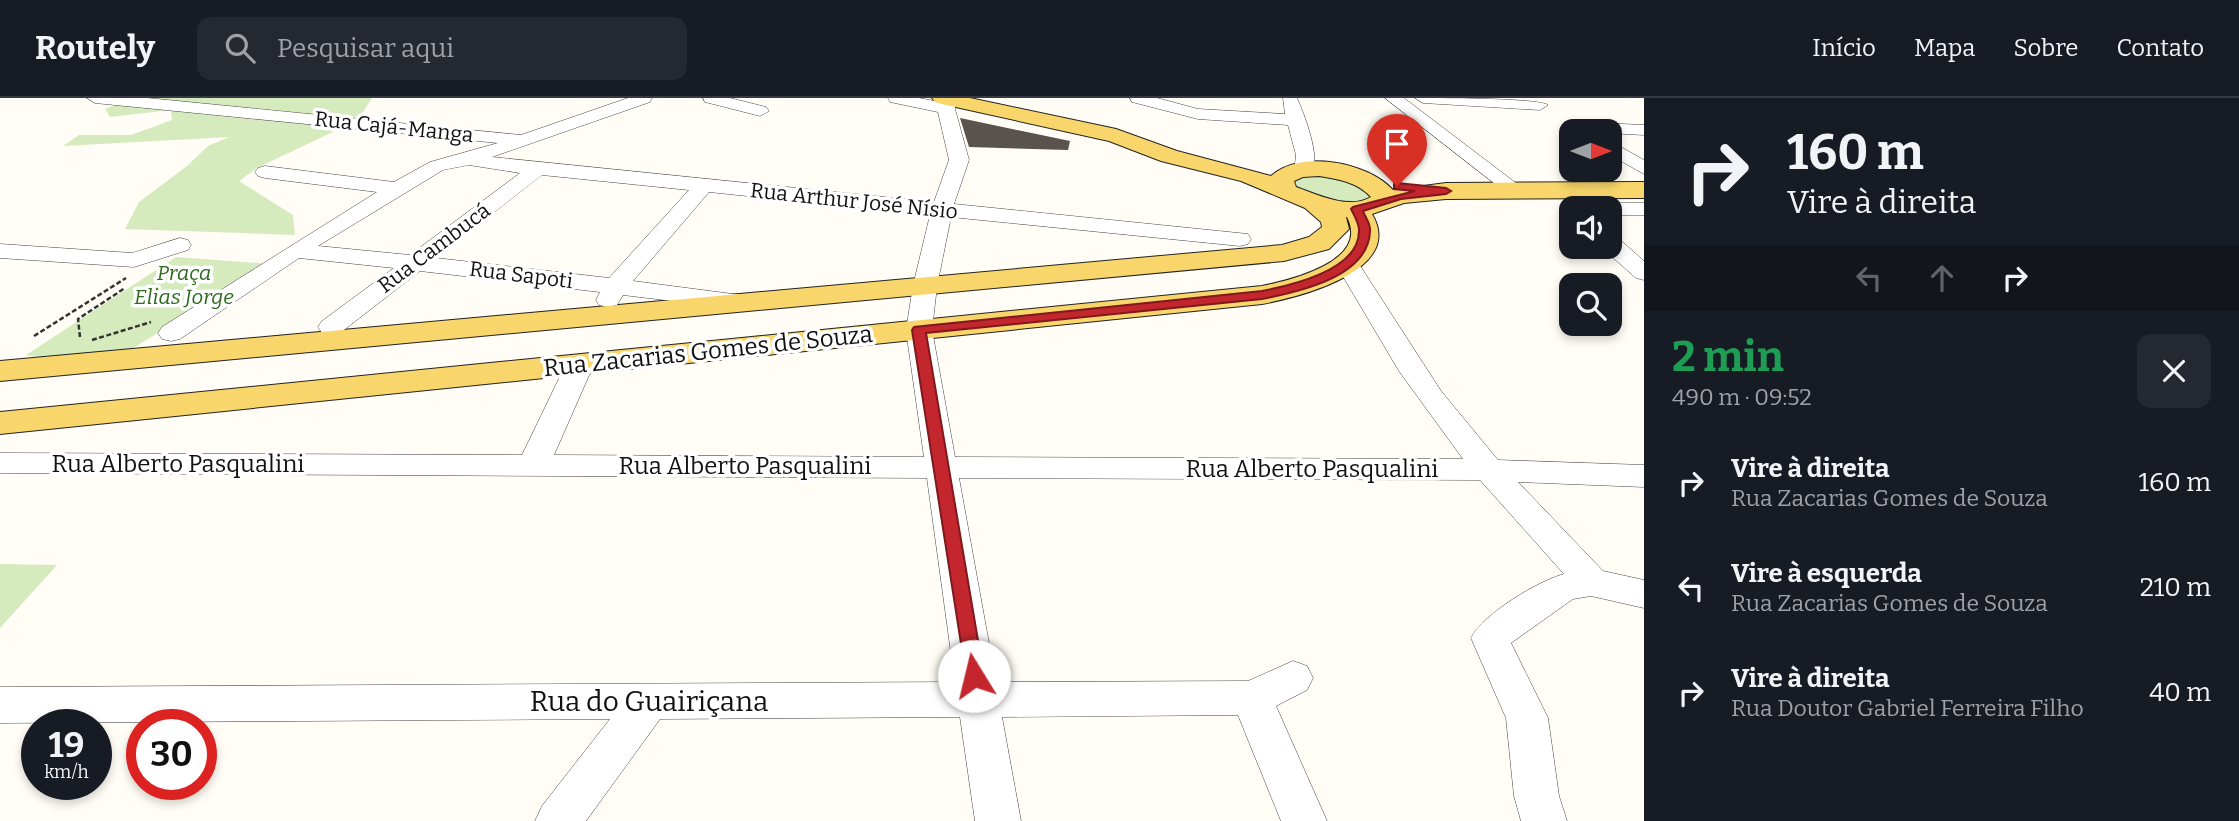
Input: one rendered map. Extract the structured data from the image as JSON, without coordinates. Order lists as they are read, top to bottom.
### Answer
{
  "streets": {
    "main road": ["Rua Zacarias Gomes de Souza"],
    "street": [
      "Rua Cajá-Manga",
      "Rua Arthur José Nísio",
      "Rua Cambucá",
      "Rua Sapoti",
      "Rua Alberto Pasqualini",
      "Rua do Guairiçana"
    ]
  },
  "crossings": [
    ["Rua Arthur José Nísio", "Rua Cambucá"],
    ["Rua Cambucá", "Rua Sapoti"],
    ["Rua Sapoti", "Rua Zacarias Gomes de Souza"]
  ],
  "parks": ["Praça Elias Jorge"],
  "north": "right",
  "page": {
    "header": "Routely",
    "search": "Pesquisar aqui",
    "nav": [
      "Início",
      "Mapa",
      "Sobre",
      "Contato"
    ],
    "turn": ["160 m", "Vire à direita"],
    "heading": ["2 min", "490 m · 09:52"],
    "list": [
      {
        "name": "Vire à direita",
        "note": "Rua Zacarias Gomes de Souza",
        "value": "160 m"
      },
      {
        "name": "Vire à esquerda",
        "note": "Rua Zacarias Gomes de Souza",
        "value": "210 m"
      },
      {
        "name": "Vire à direita",
        "note": "Rua Doutor Gabriel Ferreira Filho",
        "value": "40 m"
      }
    ],
    "speed": "19 km/h",
    "limit": "30"
  }
}
